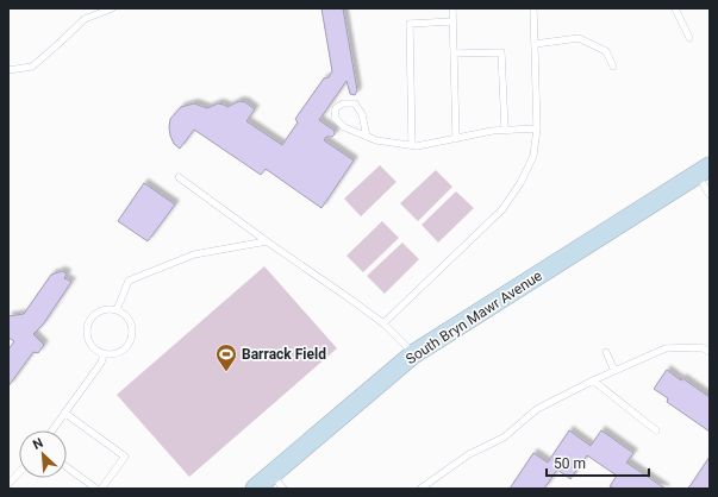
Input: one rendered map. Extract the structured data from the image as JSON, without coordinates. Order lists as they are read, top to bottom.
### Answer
{
  "streets": {
    "main road": ["South Bryn Mawr Avenue"]
  },
  "places": {
    "sports": ["Barrack Field"]
  },
  "scale_bar": "50 m",
  "north": "top left"
}
